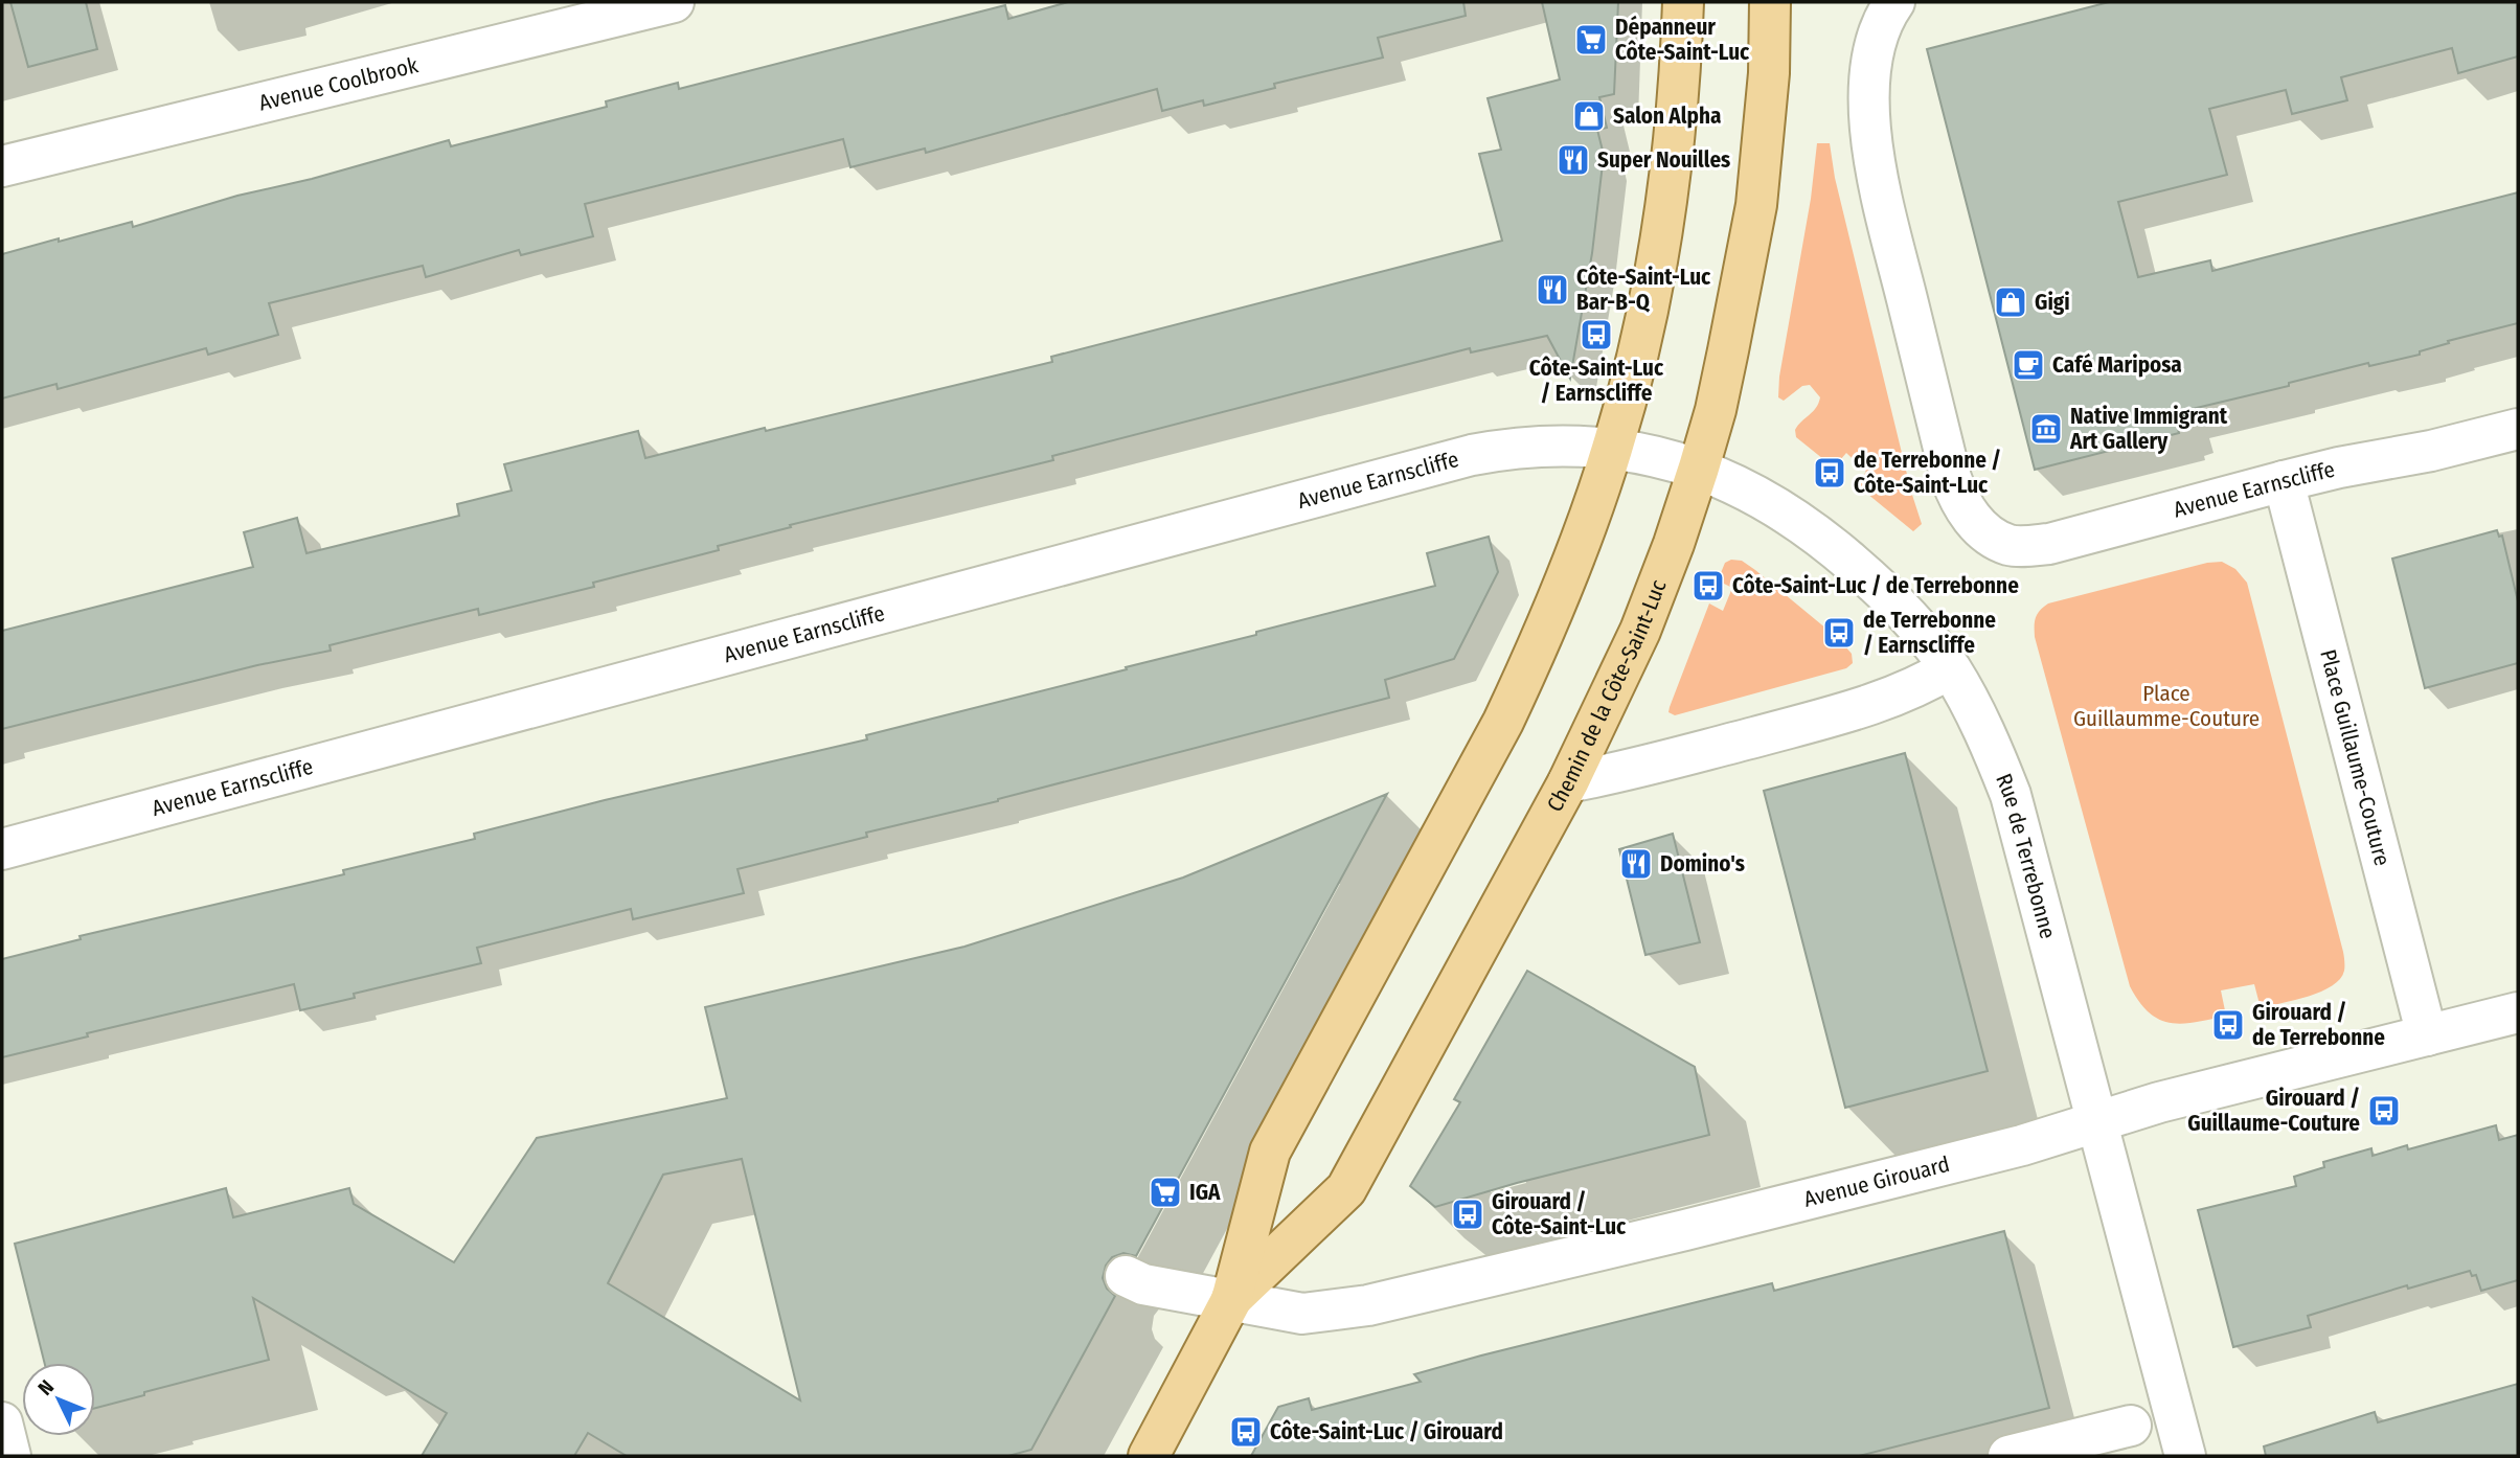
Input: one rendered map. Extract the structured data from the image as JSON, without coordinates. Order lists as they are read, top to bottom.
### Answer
{
  "streets": {
    "main road": ["Chemin de la Côte-Saint-Luc"],
    "street": [
      "Avenue Coolbrook",
      "Avenue Earnscliffe",
      "Place Guillaume-Couture",
      "Rue de Terrebonne",
      "Avenue Girouard"
    ]
  },
  "crossings": [
    ["Avenue Earnscliffe", "Chemin de la Côte-Saint-Luc"],
    ["Avenue Earnscliffe", "Place Guillaume-Couture"],
    ["Avenue Earnscliffe", "Rue de Terrebonne"],
    ["Chemin de la Côte-Saint-Luc", "Rue de Terrebonne"],
    ["Chemin de la Côte-Saint-Luc", "Avenue Girouard"],
    ["Place Guillaume-Couture", "Avenue Girouard"],
    ["Rue de Terrebonne", "Avenue Girouard"]
  ],
  "parks": ["Place Guillaumme-Couture"],
  "places": {
    "supermarket": ["Dépanneur Côte-Saint-Luc", "IGA"],
    "shop": ["Salon Alpha", "Gigi"],
    "restaurant": ["Super Nouilles", "Côte-Saint-Luc Bar-B-Q", "Domino's"],
    "bus stop": [
      "Côte-Saint-Luc / Earnscliffe",
      "de Terrebonne / Côte-Saint-Luc",
      "Côte-Saint-Luc / de Terrebonne",
      "de Terrebonne / Earnscliffe",
      "Girouard / de Terrebonne",
      "Girouard / Guillaume-Couture",
      "Girouard / Côte-Saint-Luc",
      "Côte-Saint-Luc / Girouard"
    ],
    "cafe": ["Café Mariposa"],
    "museum": ["Native Immigrant Art Gallery"]
  },
  "north": "top left"
}
